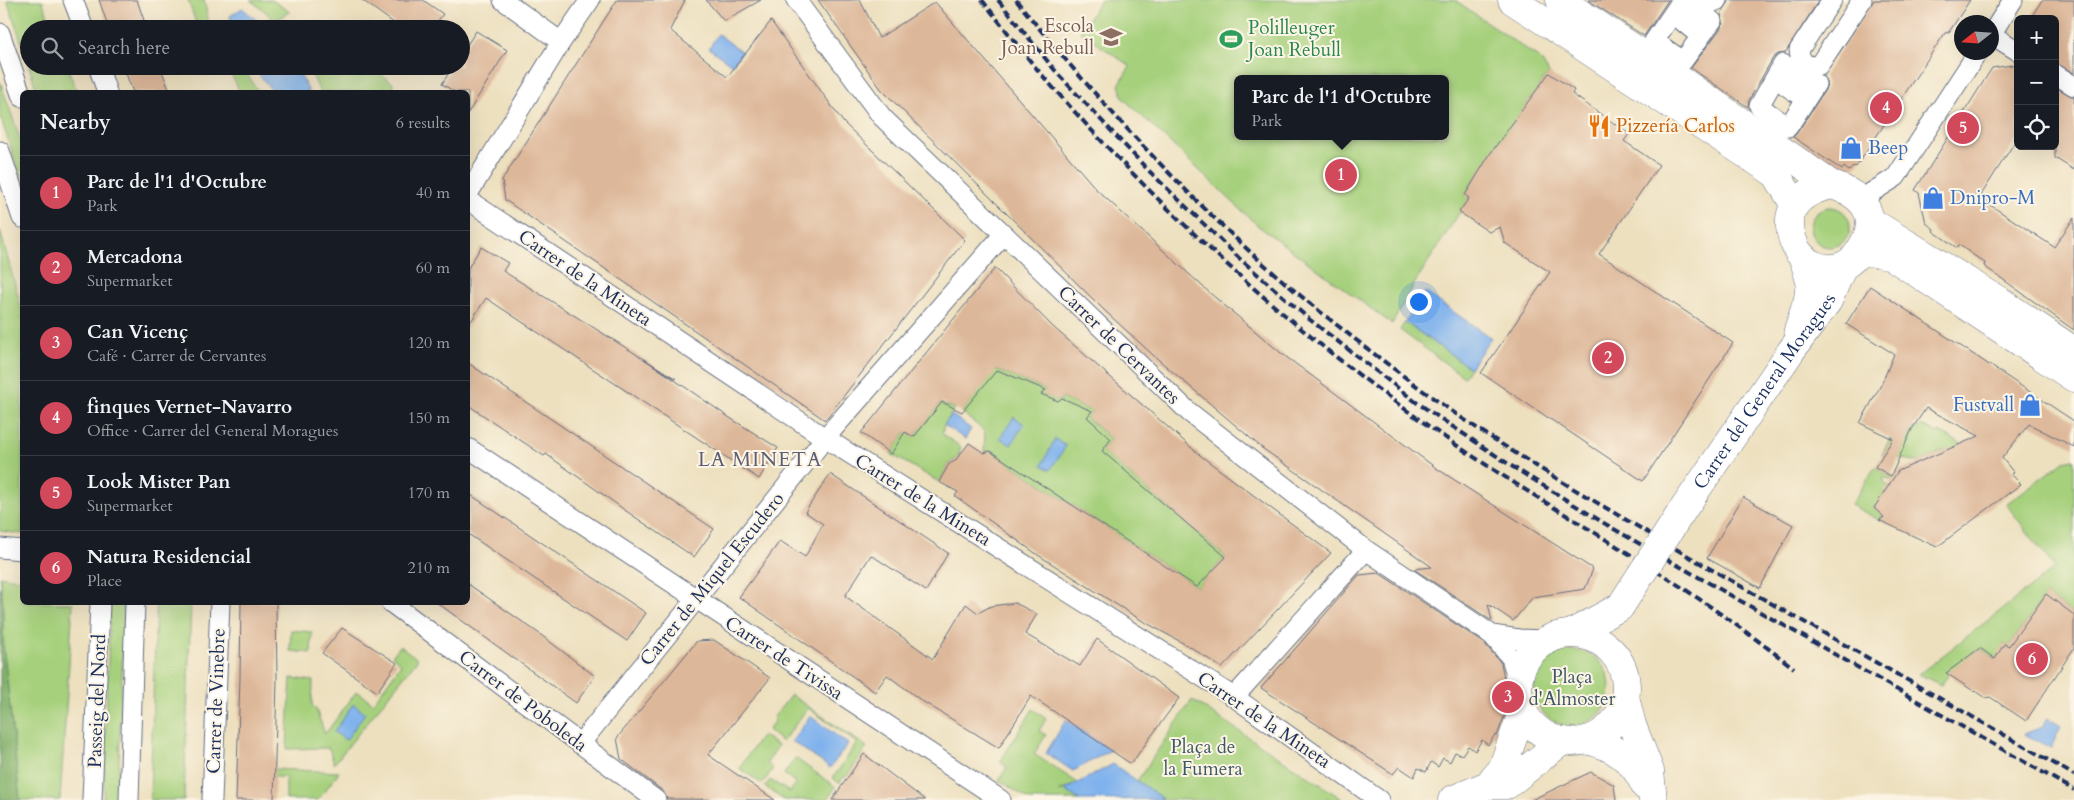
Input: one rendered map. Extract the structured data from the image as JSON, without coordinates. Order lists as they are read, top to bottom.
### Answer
{
  "streets": {
    "main road": ["Carrer del General Moragues"],
    "street": [
      "Carrer de la Mineta",
      "Carrer de Cervantes",
      "Carrer de Miquel Escudero",
      "Carrer de Tivissa",
      "Passeig del Nord",
      "Carrer de Vinebre",
      "Carrer de Poboleda"
    ]
  },
  "crossings": [
    ["Carrer de la Mineta", "Carrer de Miquel Escudero"],
    ["Carrer de Cervantes", "Carrer de Miquel Escudero"],
    ["Carrer de Miquel Escudero", "Carrer de Tivissa"],
    ["Carrer de Miquel Escudero", "Carrer de Poboleda"]
  ],
  "districts": ["LA MINETA"],
  "parks": ["Plaça d'Almoster", "Plaça de la Fumera"],
  "places": {
    "school or university": ["Escola Joan Rebull"],
    "sports": ["Polilleuger Joan Rebull"],
    "restaurant": ["Pizzería Carlos"],
    "shop": ["Beep", "Dnipro-M", "Fustvall"]
  },
  "north": "left",
  "page": {
    "map_buttons": ["+", "−"],
    "search": "Search here",
    "popup": ["Parc de l'1 d'Octubre", "Park"],
    "pins": [
      "4",
      "5",
      "1",
      "2",
      "6",
      "3"
    ],
    "heading": ["Nearby", "6 results"],
    "list": [
      {
        "mark": "1",
        "name": "Parc de l'1 d'Octubre",
        "note": "Park",
        "value": "40 m"
      },
      {
        "mark": "2",
        "name": "Mercadona",
        "note": "Supermarket",
        "value": "60 m"
      },
      {
        "mark": "3",
        "name": "Can Vicenç",
        "note": "Café · Carrer de Cervantes",
        "value": "120 m"
      },
      {
        "mark": "4",
        "name": "finques Vernet-Navarro",
        "note": "Office · Carrer del General Moragues",
        "value": "150 m"
      },
      {
        "mark": "5",
        "name": "Look Mister Pan",
        "note": "Supermarket",
        "value": "170 m"
      },
      {
        "mark": "6",
        "name": "Natura Residencial",
        "note": "Place",
        "value": "210 m"
      }
    ]
  }
}
